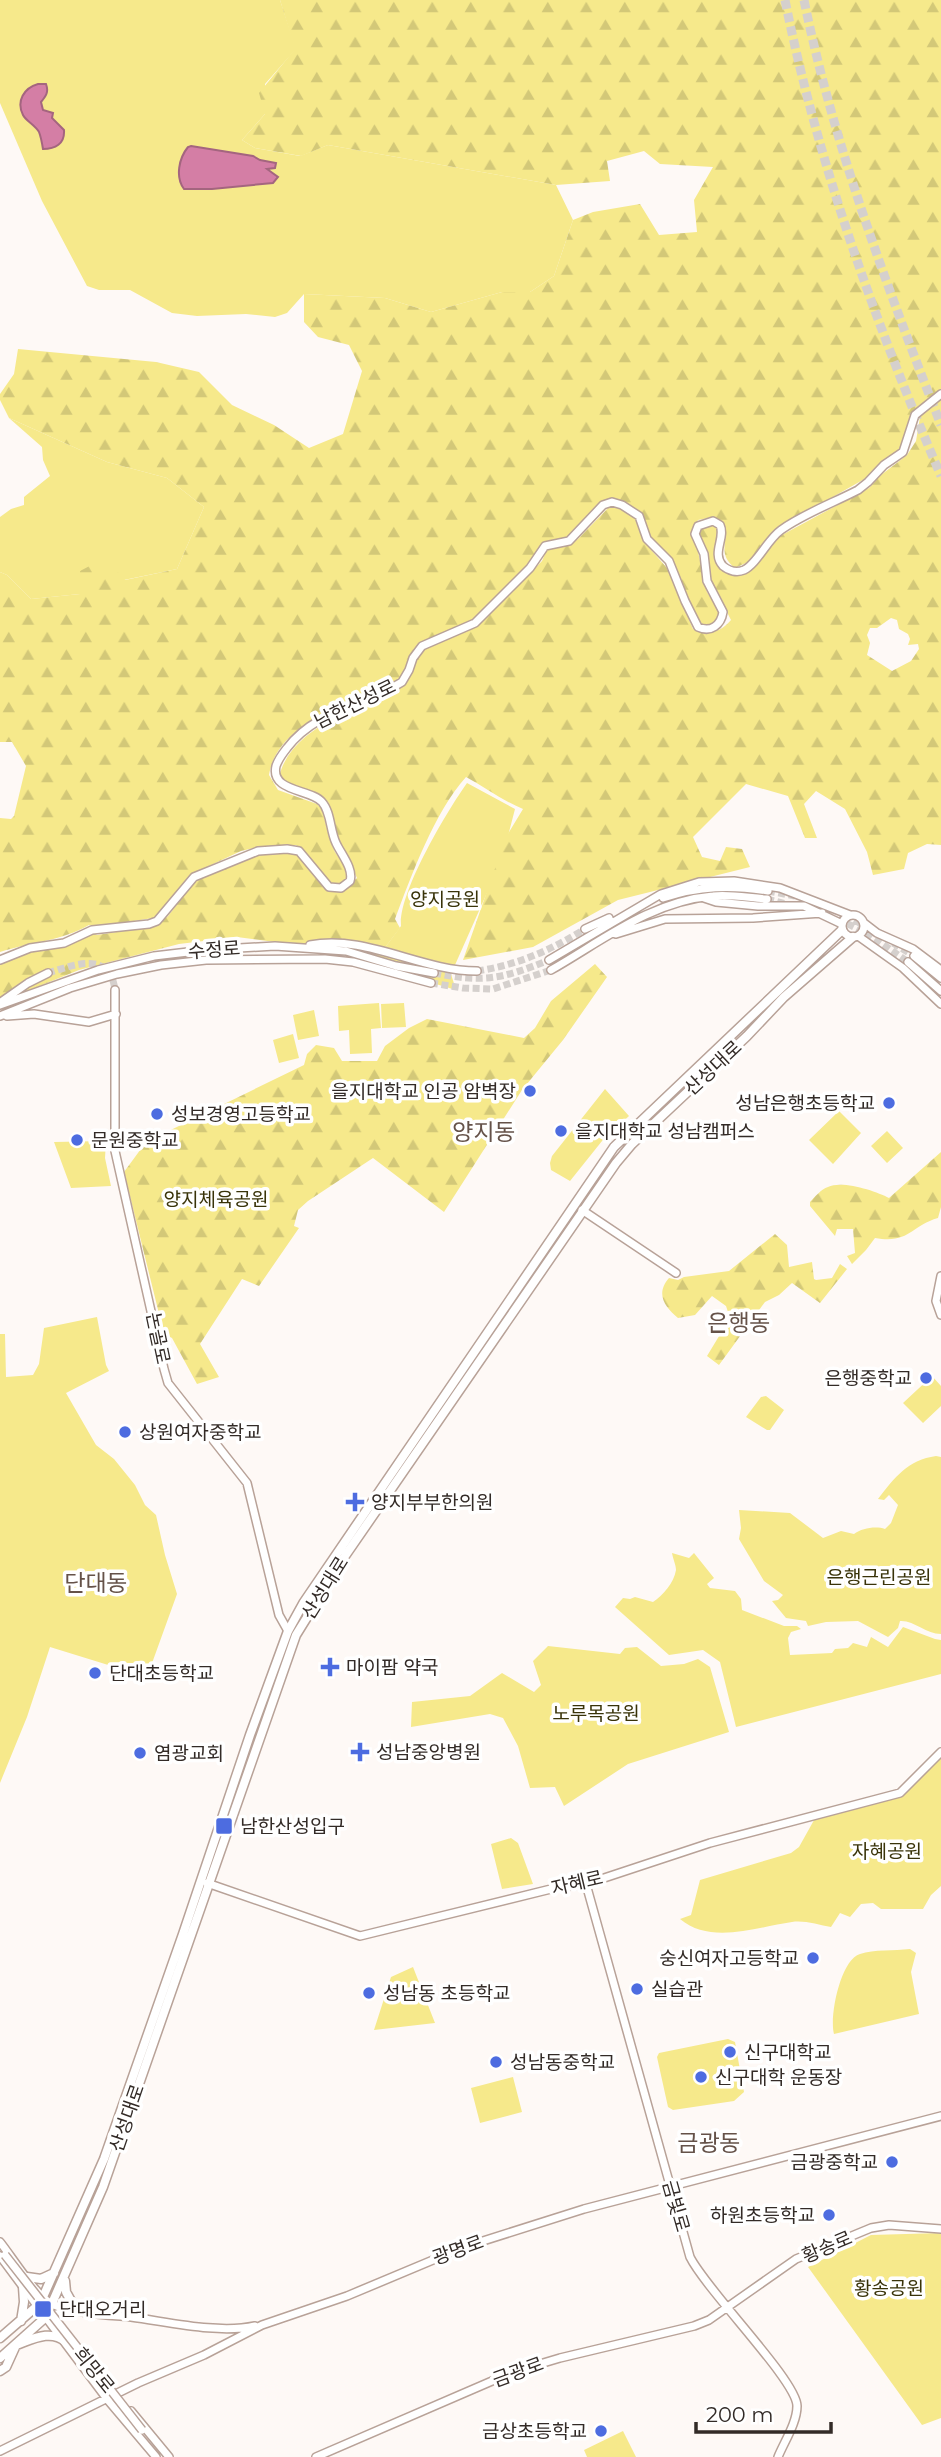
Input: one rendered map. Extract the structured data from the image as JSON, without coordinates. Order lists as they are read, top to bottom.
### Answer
{
  "streets": {
    "main road": [
      "남한산성로",
      "수정로",
      "산성대로",
      "논골로",
      "자혜로",
      "금빛로",
      "황송로",
      "광명로",
      "희망로",
      "금광로"
    ]
  },
  "crossings": [
    ["산성대로", "논골로"],
    ["산성대로", "자혜로"],
    ["자혜로", "금빛로"],
    ["금빛로", "황송로"],
    ["금빛로", "광명로"],
    ["금빛로", "금광로"],
    ["황송로", "금광로"]
  ],
  "districts": [
    "양지동",
    "은행동",
    "단대동",
    "금광동"
  ],
  "parks": [
    "양지공원",
    "양지체육공원",
    "은행근린공원",
    "노루목공원",
    "자혜공원",
    "황송공원"
  ],
  "places": {
    "other": [
      "을지대학교 인공 암벽장",
      "성남은행초등학교",
      "성보경영고등학교",
      "을지대학교 성남캠퍼스",
      "문원중학교",
      "은행중학교",
      "상원여자중학교",
      "단대초등학교",
      "염광교회",
      "숭신여자고등학교",
      "실습관",
      "성남동 초등학교",
      "신구대학교",
      "성남동중학교",
      "신구대학 운동장",
      "금광중학교",
      "하원초등학교",
      "금상초등학교"
    ],
    "health": ["양지부부한의원", "마이팜 약국", "성남중앙병원"],
    "transit": ["남한산성입구", "단대오거리"]
  },
  "scale_bar": "200 m"
}
